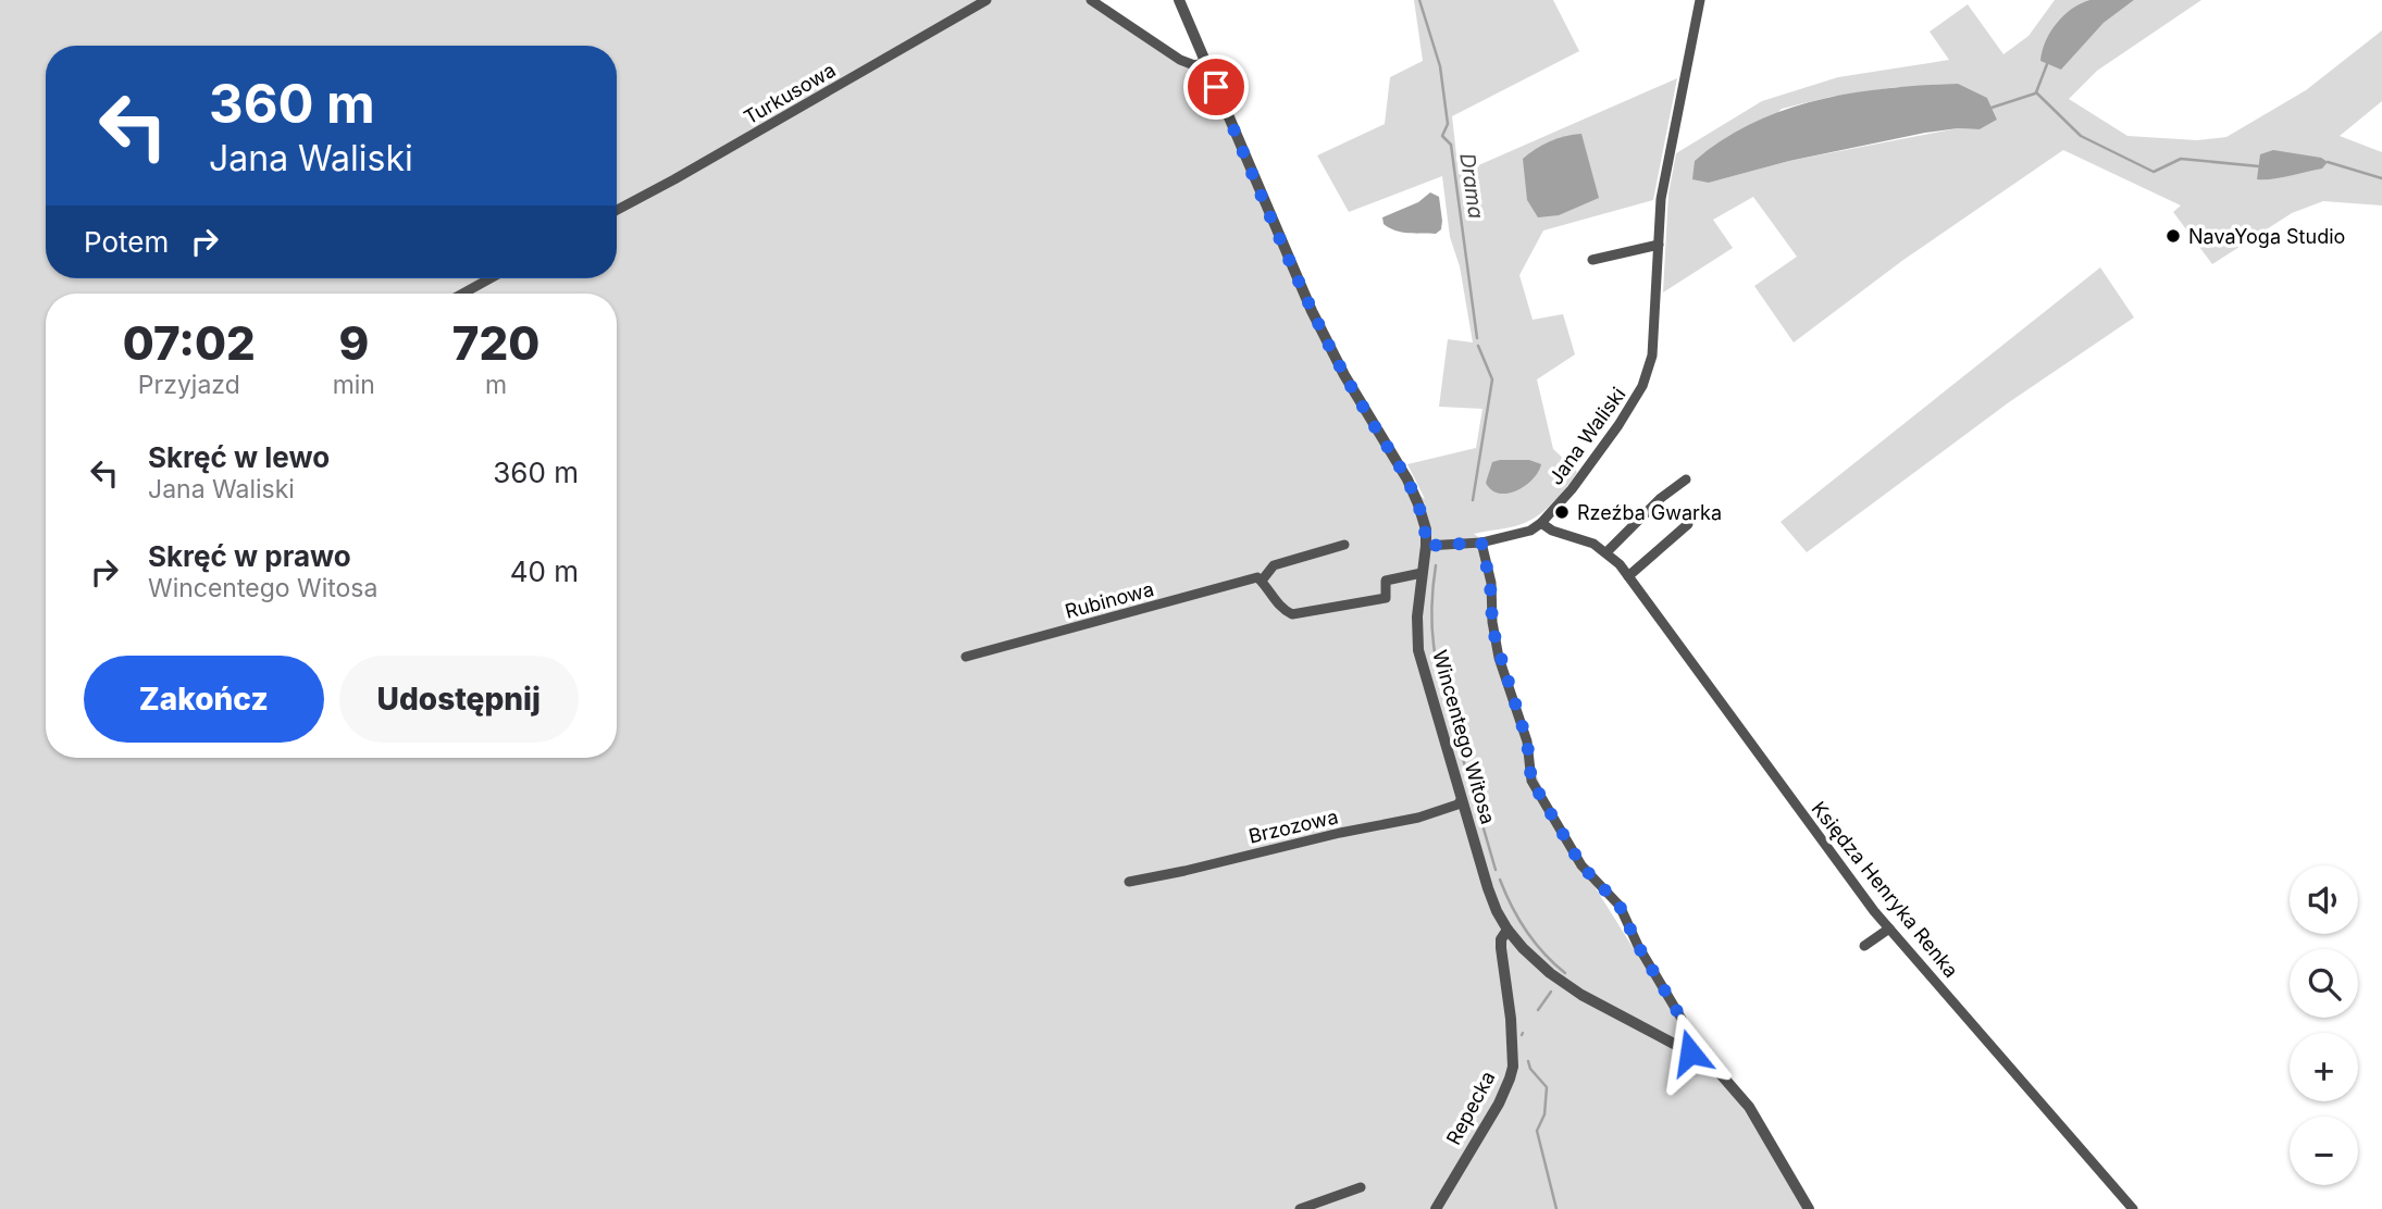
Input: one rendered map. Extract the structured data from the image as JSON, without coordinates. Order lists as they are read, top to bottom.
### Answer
{
  "streets": {
    "street": [
      "Turkusowa",
      "Jana Waliski",
      "Rubinowa",
      "Wincentego Witosa",
      "Brzozowa",
      "Księdza Henryka Renka",
      "Repecka"
    ]
  },
  "crossings": [
    ["Jana Waliski", "Wincentego Witosa"],
    ["Jana Waliski", "Księdza Henryka Renka"],
    ["Wincentego Witosa", "Brzozowa"],
    ["Wincentego Witosa", "Repecka"]
  ],
  "water": ["Drama"],
  "places": ["NavaYoga Studio", "Rzeźba Gwarka"],
  "page": {
    "turn": ["360 m", "Jana Waliski"],
    "then": "Potem",
    "eta": [
      "07:02",
      "Przyjazd",
      "9",
      "min",
      "720",
      "m"
    ],
    "list": [
      {
        "name": "Skręć w lewo",
        "note": "Jana Waliski",
        "value": "360 m"
      },
      {
        "name": "Skręć w prawo",
        "note": "Wincentego Witosa",
        "value": "40 m"
      }
    ],
    "buttons": ["Zakończ", "Udostępnij"],
    "map_buttons": ["+", "−"]
  }
}
